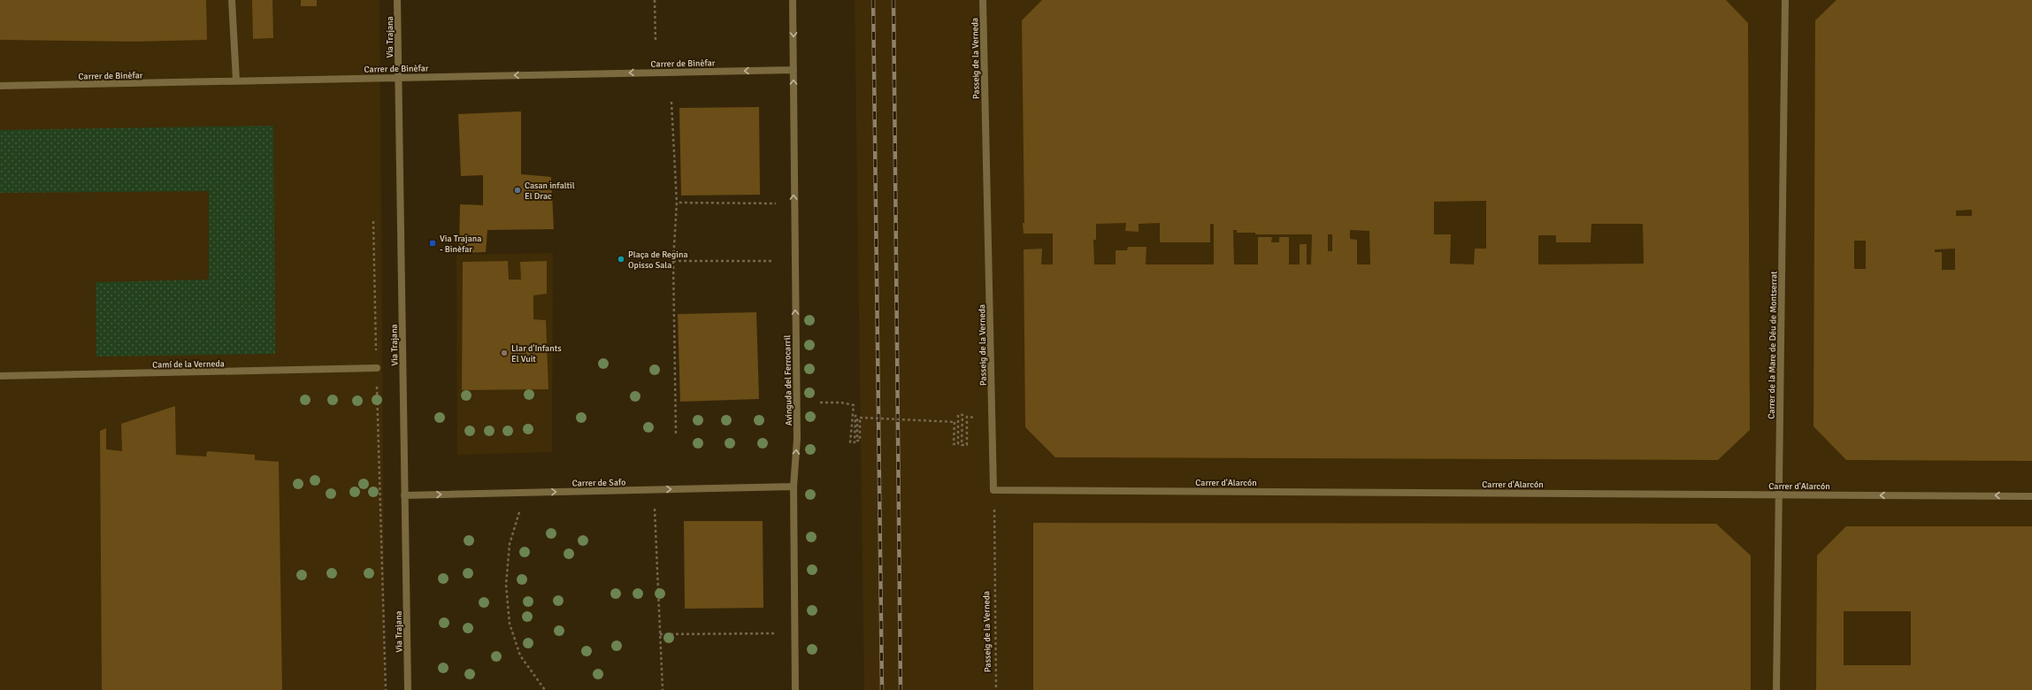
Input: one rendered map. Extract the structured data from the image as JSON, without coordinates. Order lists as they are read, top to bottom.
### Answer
{
  "streets": {
    "street": [
      "Via Trajana",
      "Passeig de la Verneda",
      "Carrer de Binèfar",
      "Carrer de la Mare de Déu de Montserrat",
      "Camí de la Verneda",
      "Avinguda del Ferrocarril",
      "Carrer de Safo",
      "Carrer d'Alarcón"
    ]
  },
  "crossings": [
    ["Via Trajana", "Carrer de Binèfar"],
    ["Via Trajana", "Camí de la Verneda"],
    ["Via Trajana", "Carrer de Safo"],
    ["Passeig de la Verneda", "Carrer d'Alarcón"],
    ["Carrer de Binèfar", "Avinguda del Ferrocarril"],
    ["Carrer de la Mare de Déu de Montserrat", "Carrer d'Alarcón"],
    ["Avinguda del Ferrocarril", "Carrer de Safo"]
  ],
  "one_way": ["Carrer de Binèfar", "Avinguda del Ferrocarril", "Carrer de Safo"],
  "places": {
    "other": ["Casan infaltil El Drac", "Plaça de Regina Opisso Sala", "Llar d'Infants El Vuit"],
    "transit": ["Via Trajana - Binèfar"]
  }
}
